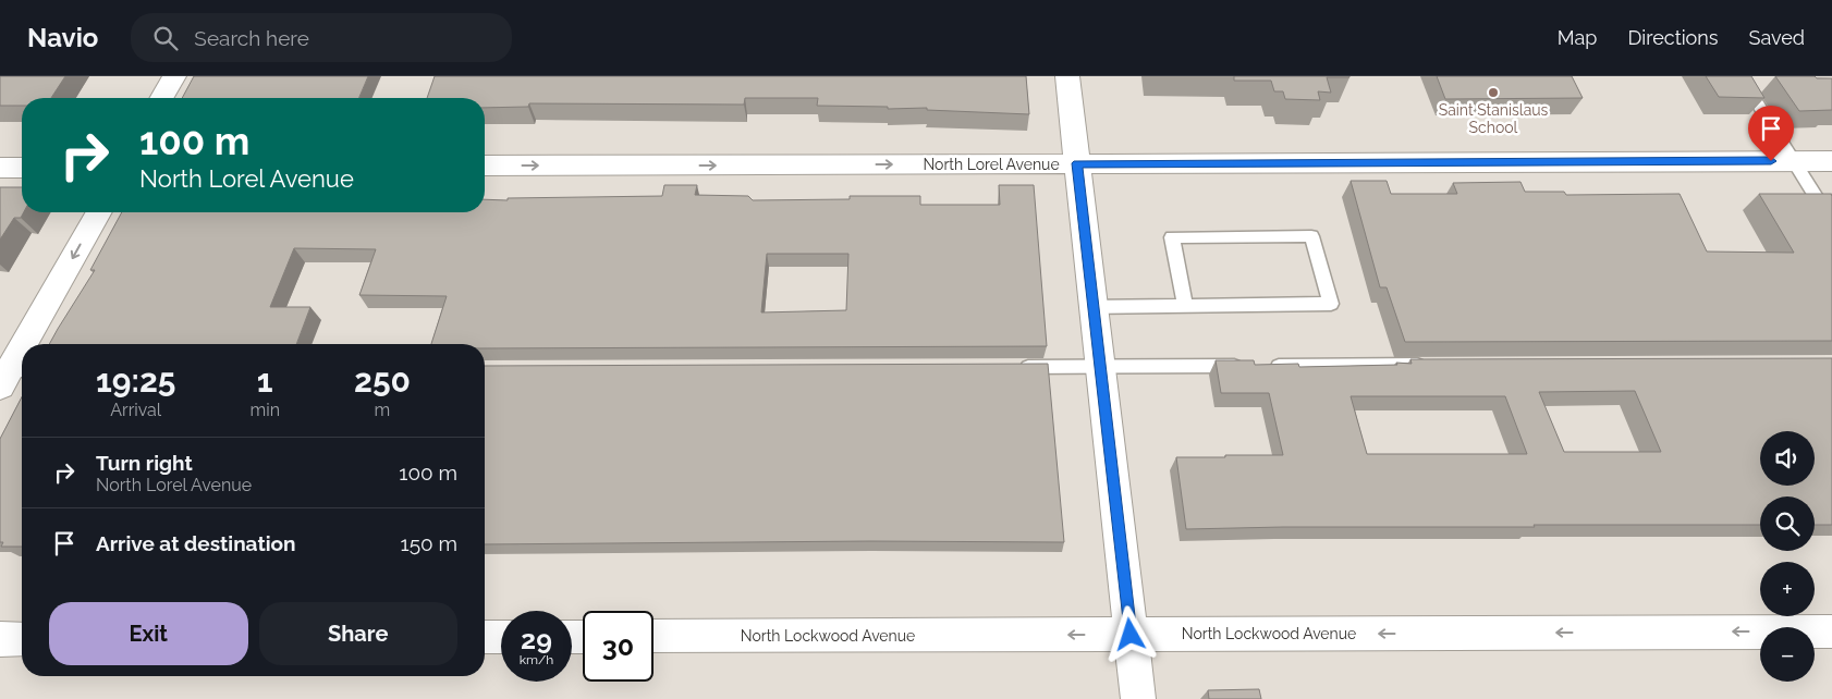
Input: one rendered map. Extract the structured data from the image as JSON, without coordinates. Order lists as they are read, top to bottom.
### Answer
{
  "streets": {
    "street": ["North Lorel Avenue", "North Lockwood Avenue"]
  },
  "one_way": ["North Lorel Avenue", "North Lockwood Avenue"],
  "places": ["Saint Stanislaus School"],
  "page": {
    "header": "Navio",
    "search": "Search here",
    "nav": ["Map", "Directions", "Saved"],
    "turn": ["100 m", "North Lorel Avenue"],
    "eta": [
      "19:25",
      "Arrival",
      "1",
      "min",
      "250",
      "m"
    ],
    "map_buttons": ["+", "−"],
    "list": [
      {
        "name": "Turn right",
        "note": "North Lorel Avenue",
        "value": "100 m"
      },
      {
        "name": "Arrive at destination",
        "value": "150 m"
      }
    ],
    "buttons": ["Exit", "Share"],
    "speed": "29 km/h",
    "limit": "30"
  }
}
